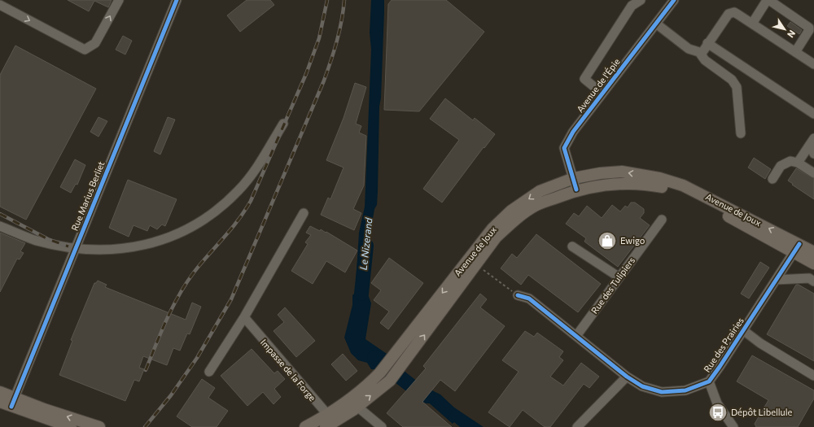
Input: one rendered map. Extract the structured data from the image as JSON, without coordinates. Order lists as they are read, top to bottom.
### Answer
{
  "streets": {
    "main road": ["Avenue de Joux"],
    "street": [
      "Avenue de l'Épie",
      "Rue Marius Berliet",
      "Rue des Tulipiers",
      "Rue des Prairies",
      "Impasse de la Forge"
    ]
  },
  "crossings": [
    ["Avenue de l'Épie", "Avenue de Joux"],
    ["Avenue de Joux", "Rue des Prairies"],
    ["Avenue de Joux", "Impasse de la Forge"],
    ["Rue des Tulipiers", "Rue des Prairies"]
  ],
  "water": ["Le Nizerand"],
  "places": {
    "shop": ["Ewigo"],
    "bus stop": ["Dépôt Libellule"]
  },
  "north": "bottom right"
}
